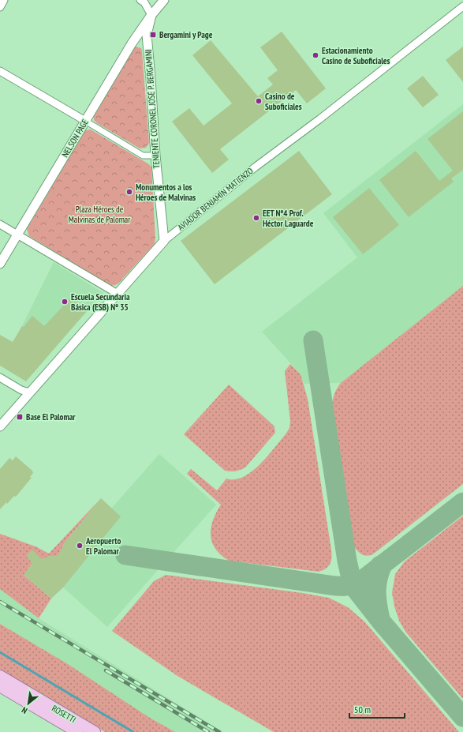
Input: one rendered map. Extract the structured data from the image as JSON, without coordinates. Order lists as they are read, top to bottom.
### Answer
{
  "streets": {
    "main road": ["ROSETTI"],
    "street": ["TENIENTE CORONEL JOSÉ P. BERGAMINI", "NELSON PAGE", "AVIADOR BENJAMÍN MATIENZO"]
  },
  "crossings": [
    ["TENIENTE CORONEL JOSÉ P. BERGAMINI", "NELSON PAGE"],
    ["TENIENTE CORONEL JOSÉ P. BERGAMINI", "AVIADOR BENJAMÍN MATIENZO"]
  ],
  "parks": ["Plaza Héroes de Malvinas de Palomar"],
  "places": {
    "transit": ["Bergamini y Page", "Base El Palomar"],
    "other": [
      "Estacionamiento Casino de Suboficiales",
      "Casino de Suboficiales",
      "Monumentos a los Héroes de Malvinas",
      "EET Nº4 Prof. Héctor Laguarde",
      "Escuela Secundaria Básica (ESB) Nº 35",
      "Aeropuerto El Palomar"
    ]
  },
  "scale_bar": "50 m",
  "north": "bottom left"
}
